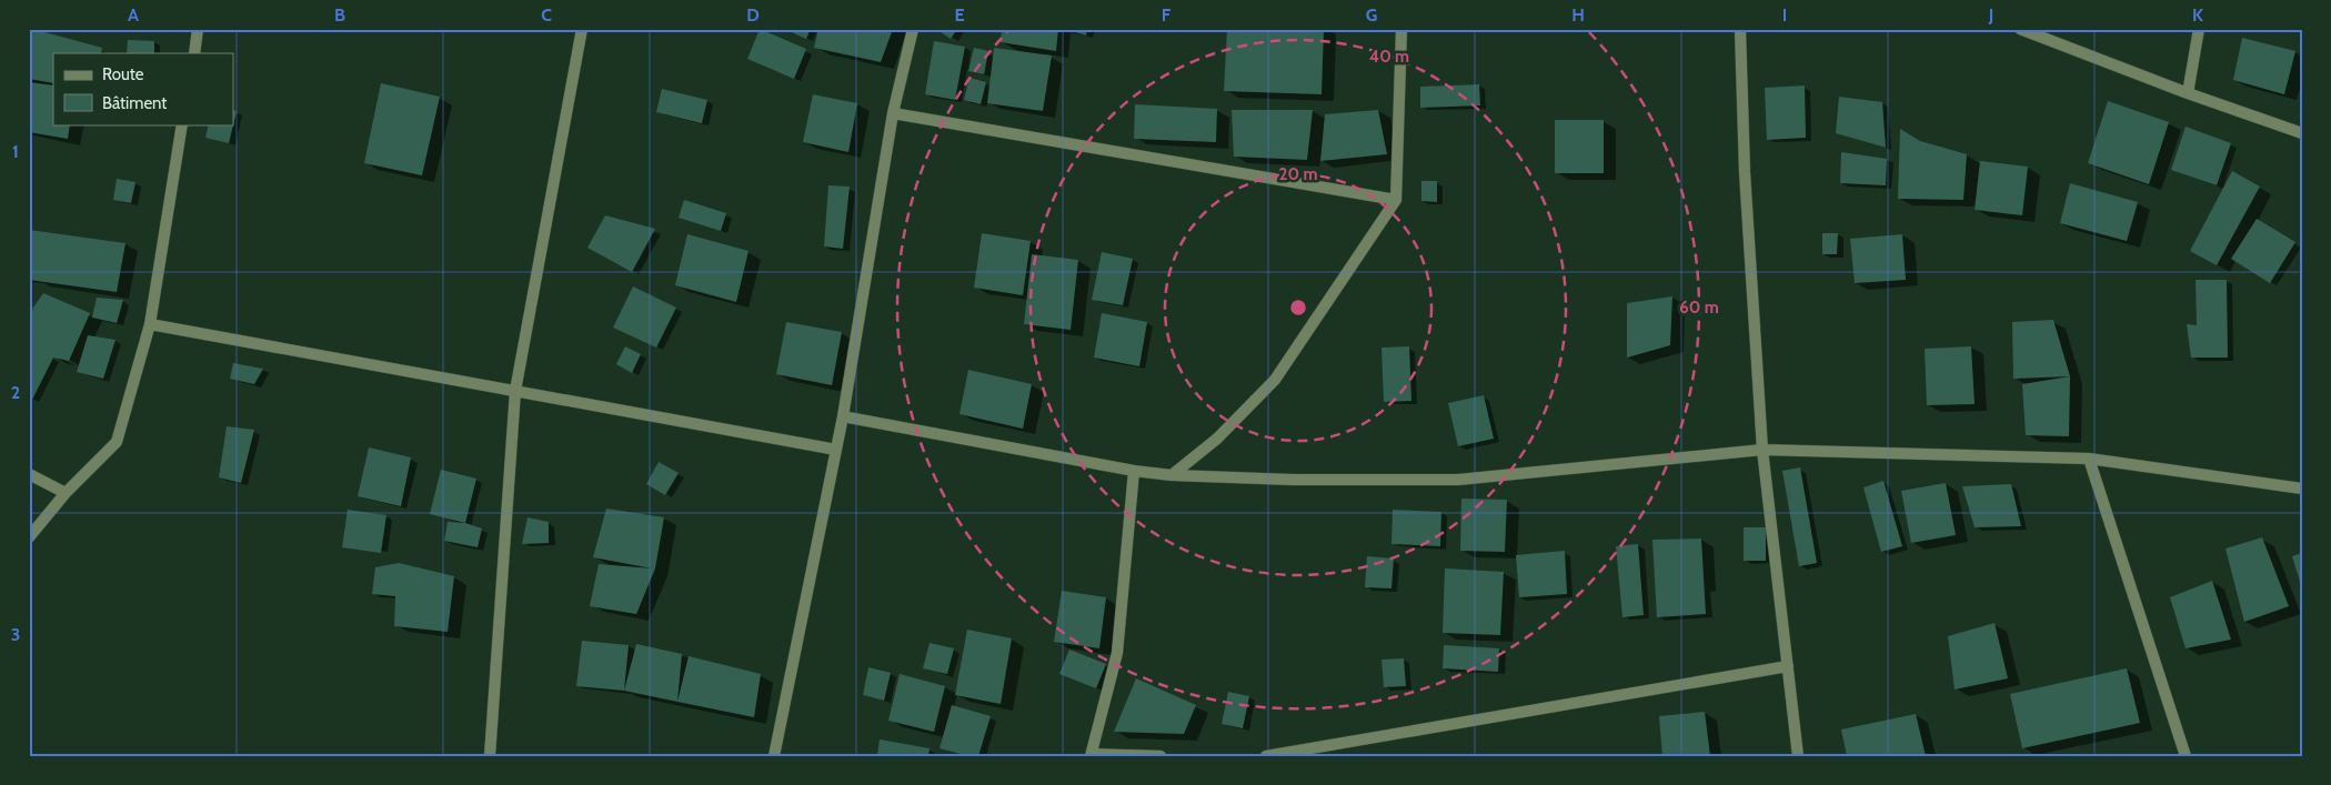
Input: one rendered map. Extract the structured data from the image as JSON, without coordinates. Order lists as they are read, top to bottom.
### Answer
{
  "legend": ["Route", "Bâtiment"],
  "grid": {
    "columns": [
      "A",
      "B",
      "C",
      "D",
      "E",
      "F",
      "G",
      "H",
      "I",
      "J",
      "K"
    ],
    "rows": ["1", "2", "3"]
  },
  "rings": ["40 m", "20 m", "60 m"]
}
